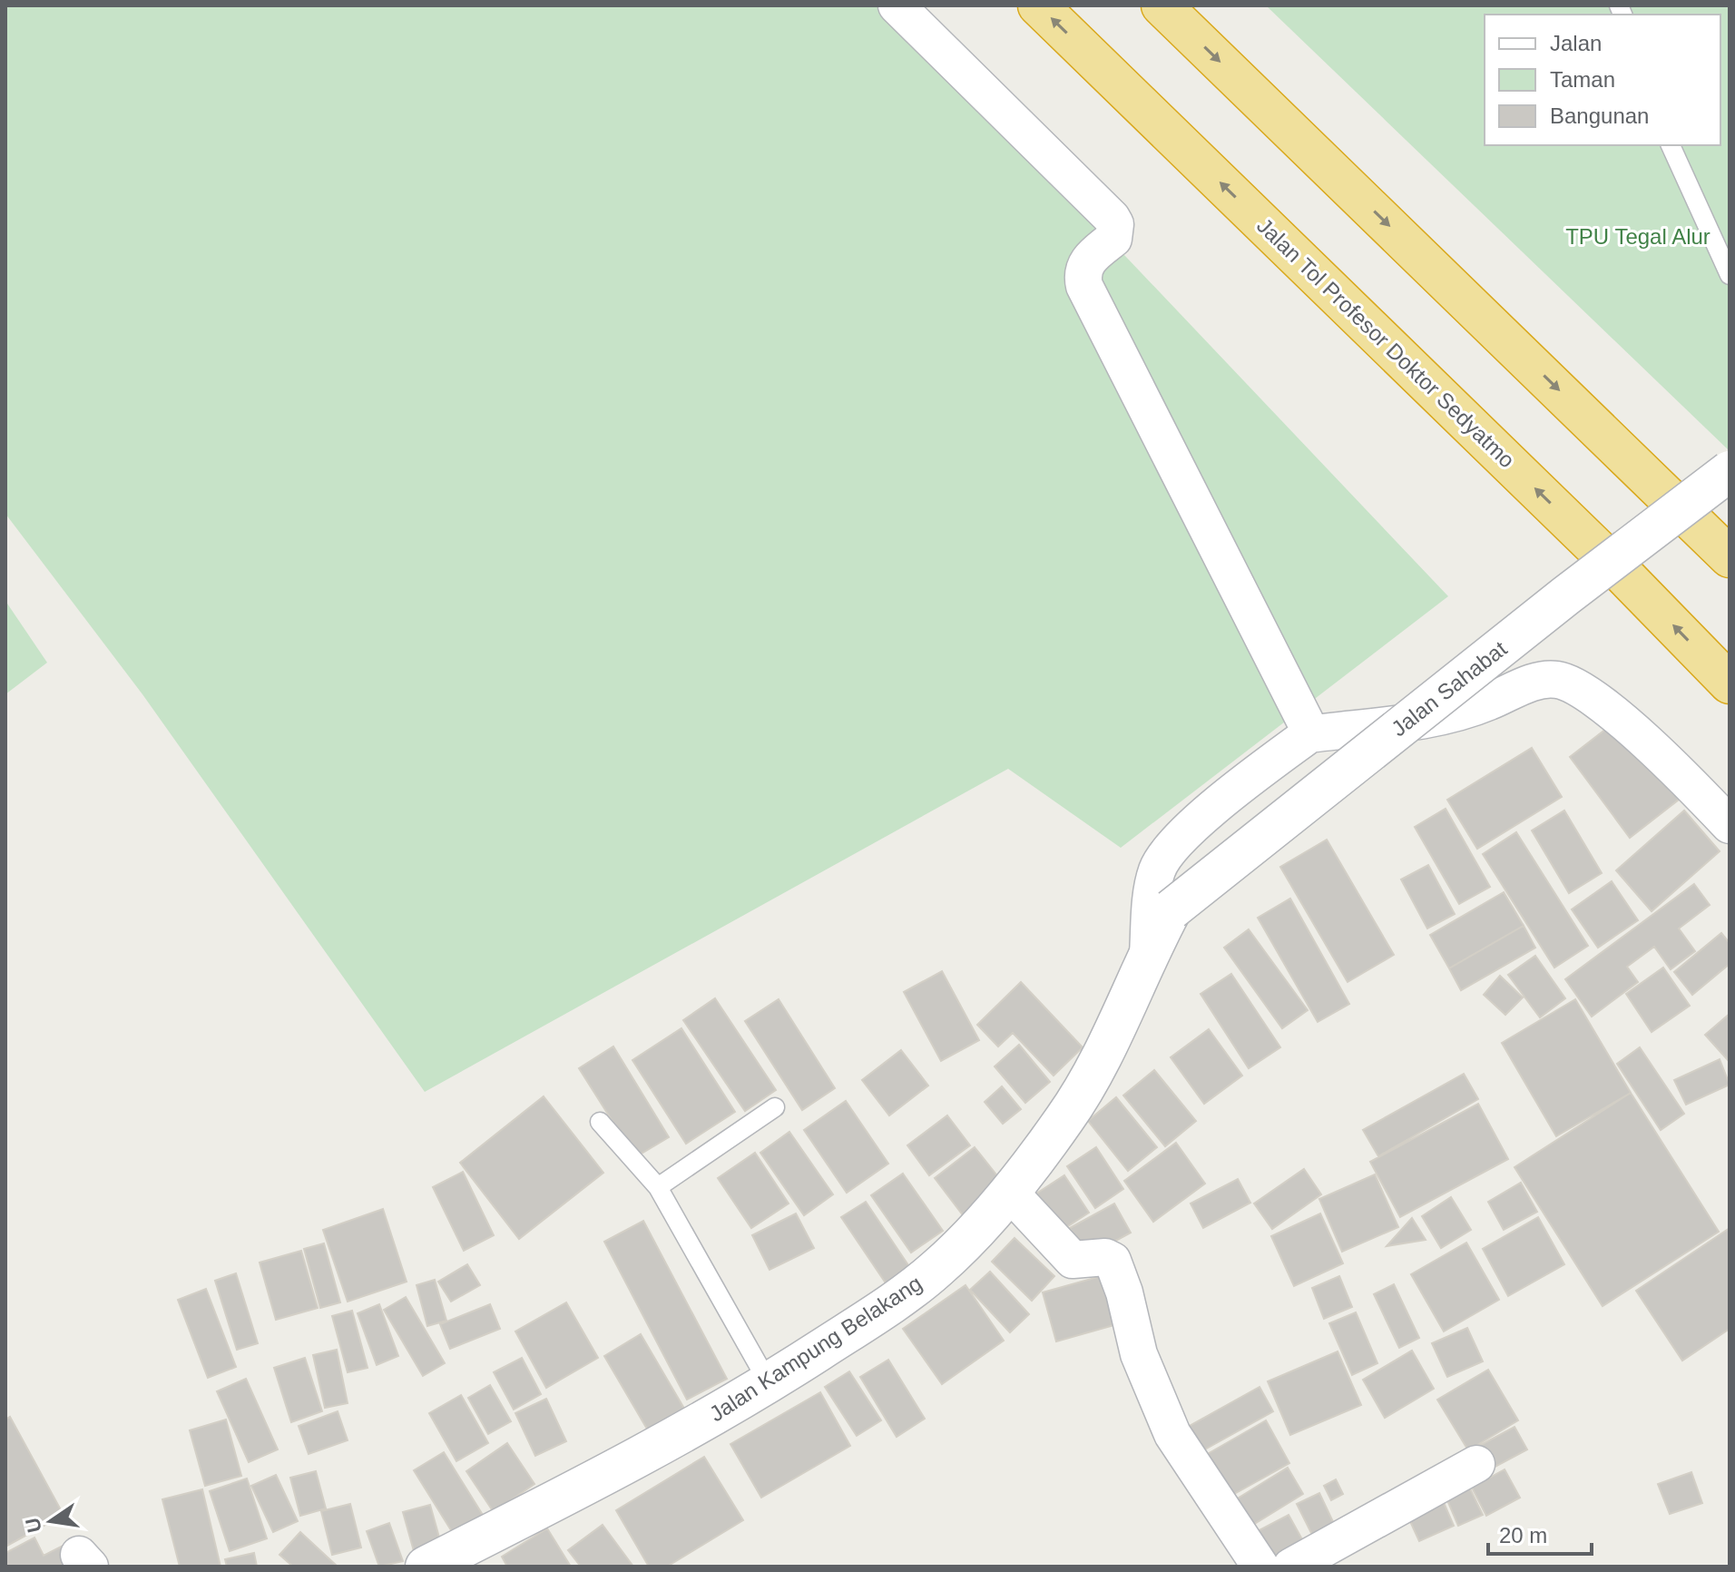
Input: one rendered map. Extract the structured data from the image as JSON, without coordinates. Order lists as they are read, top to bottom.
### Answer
{
  "streets": {
    "highway": ["Jalan Tol Profesor Doktor Sedyatmo"],
    "street": ["Jalan Sahabat", "Jalan Kampung Belakang"]
  },
  "crossings": [
    ["Jalan Sahabat", "Jalan Kampung Belakang"]
  ],
  "parks": ["TPU Tegal Alur"],
  "legend": ["Jalan", "Taman", "Bangunan"],
  "scale_bar": "20 m",
  "north": "left"
}
